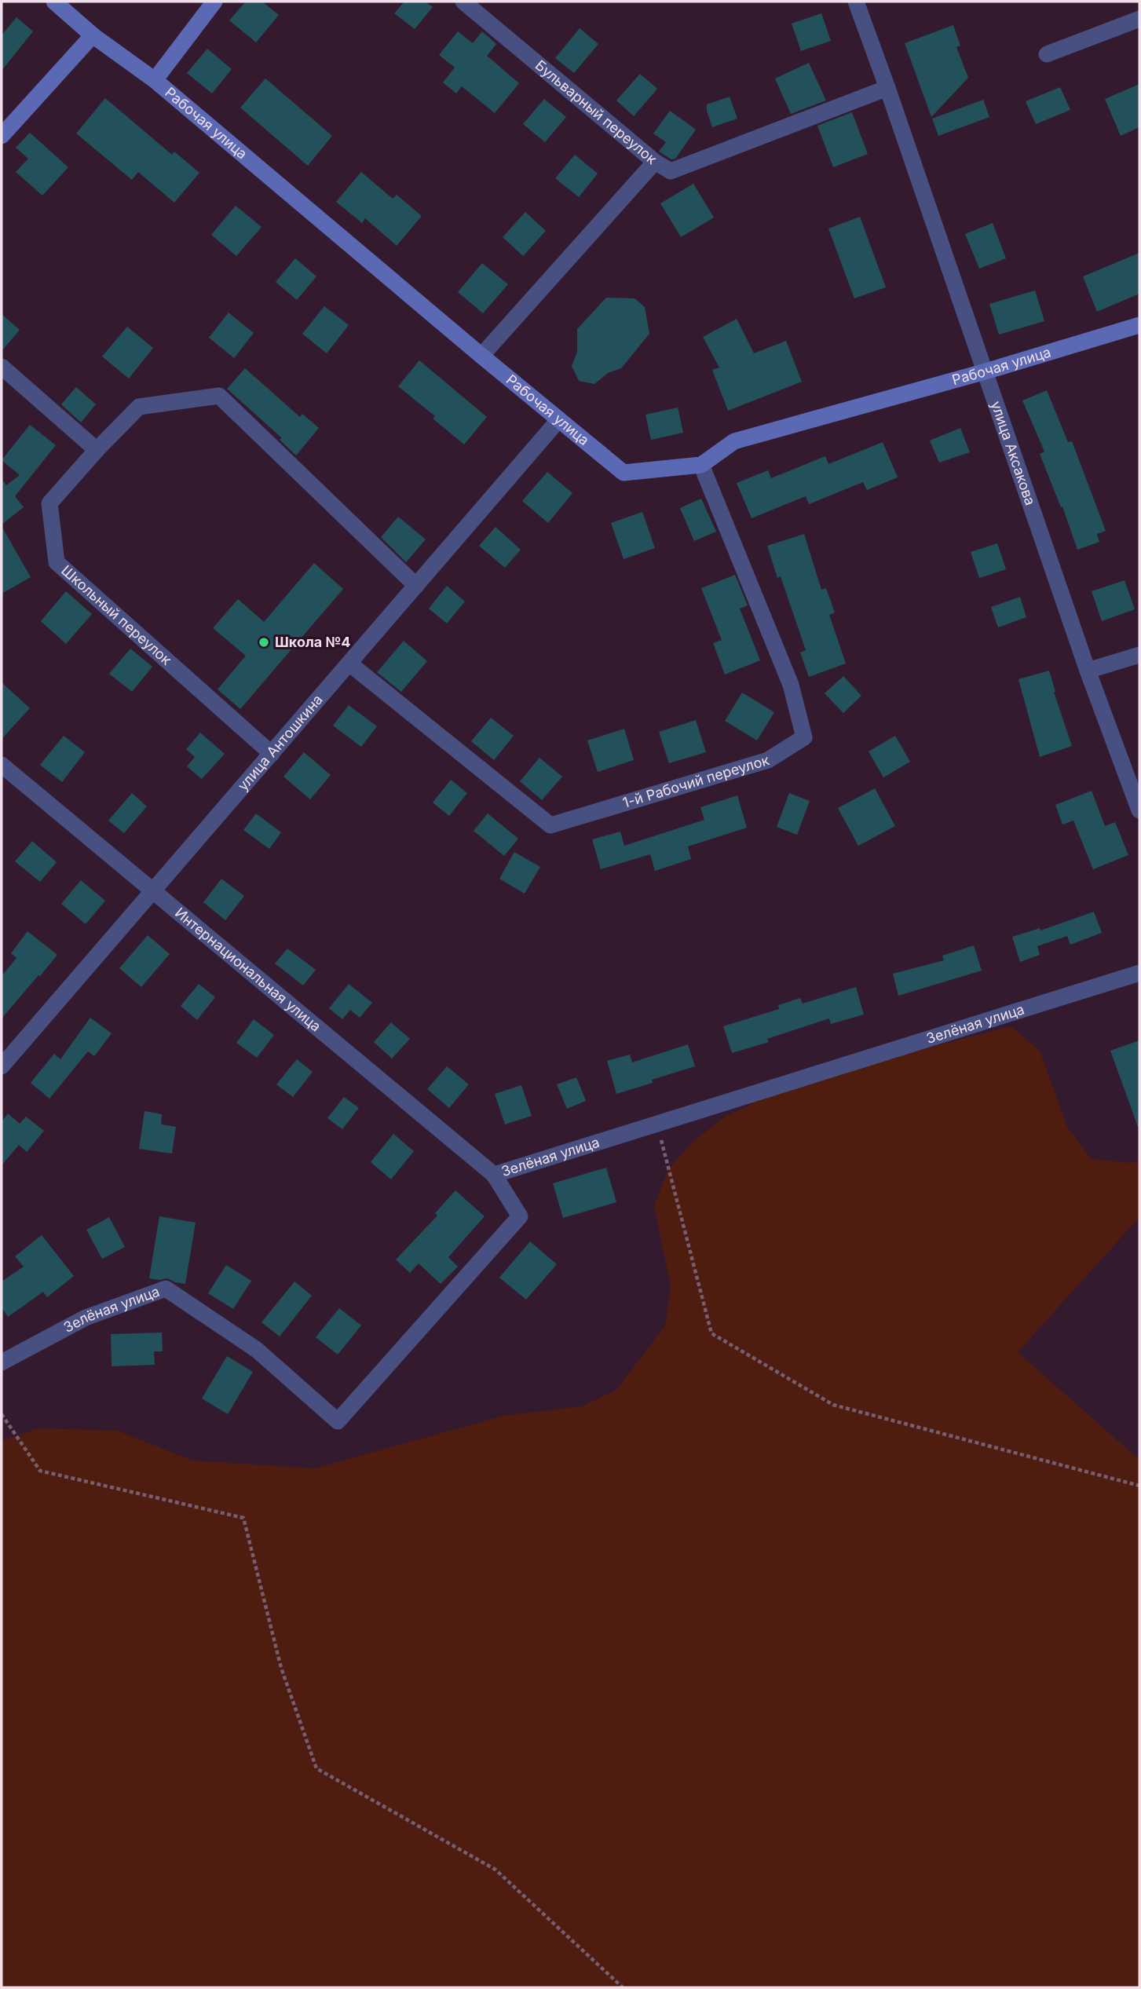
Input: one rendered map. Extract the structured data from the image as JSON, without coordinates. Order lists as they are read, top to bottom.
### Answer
{
  "streets": {
    "street": [
      "Бульварный переулок",
      "Рабочая улица",
      "улица Аксакова",
      "Школьный переулок",
      "улица Антошкина",
      "1-й Рабочий переулок",
      "Интернациональная улица",
      "Зелёная улица"
    ]
  },
  "crossings": [
    ["Бульварный переулок", "Рабочая улица"],
    ["Рабочая улица", "улица Аксакова"],
    ["Рабочая улица", "улица Антошкина"],
    ["Рабочая улица", "1-й Рабочий переулок"],
    ["Школьный переулок", "улица Антошкина"],
    ["улица Антошкина", "1-й Рабочий переулок"],
    ["улица Антошкина", "Интернациональная улица"],
    ["Интернациональная улица", "Зелёная улица"]
  ],
  "places": ["Школа №4"]
}
